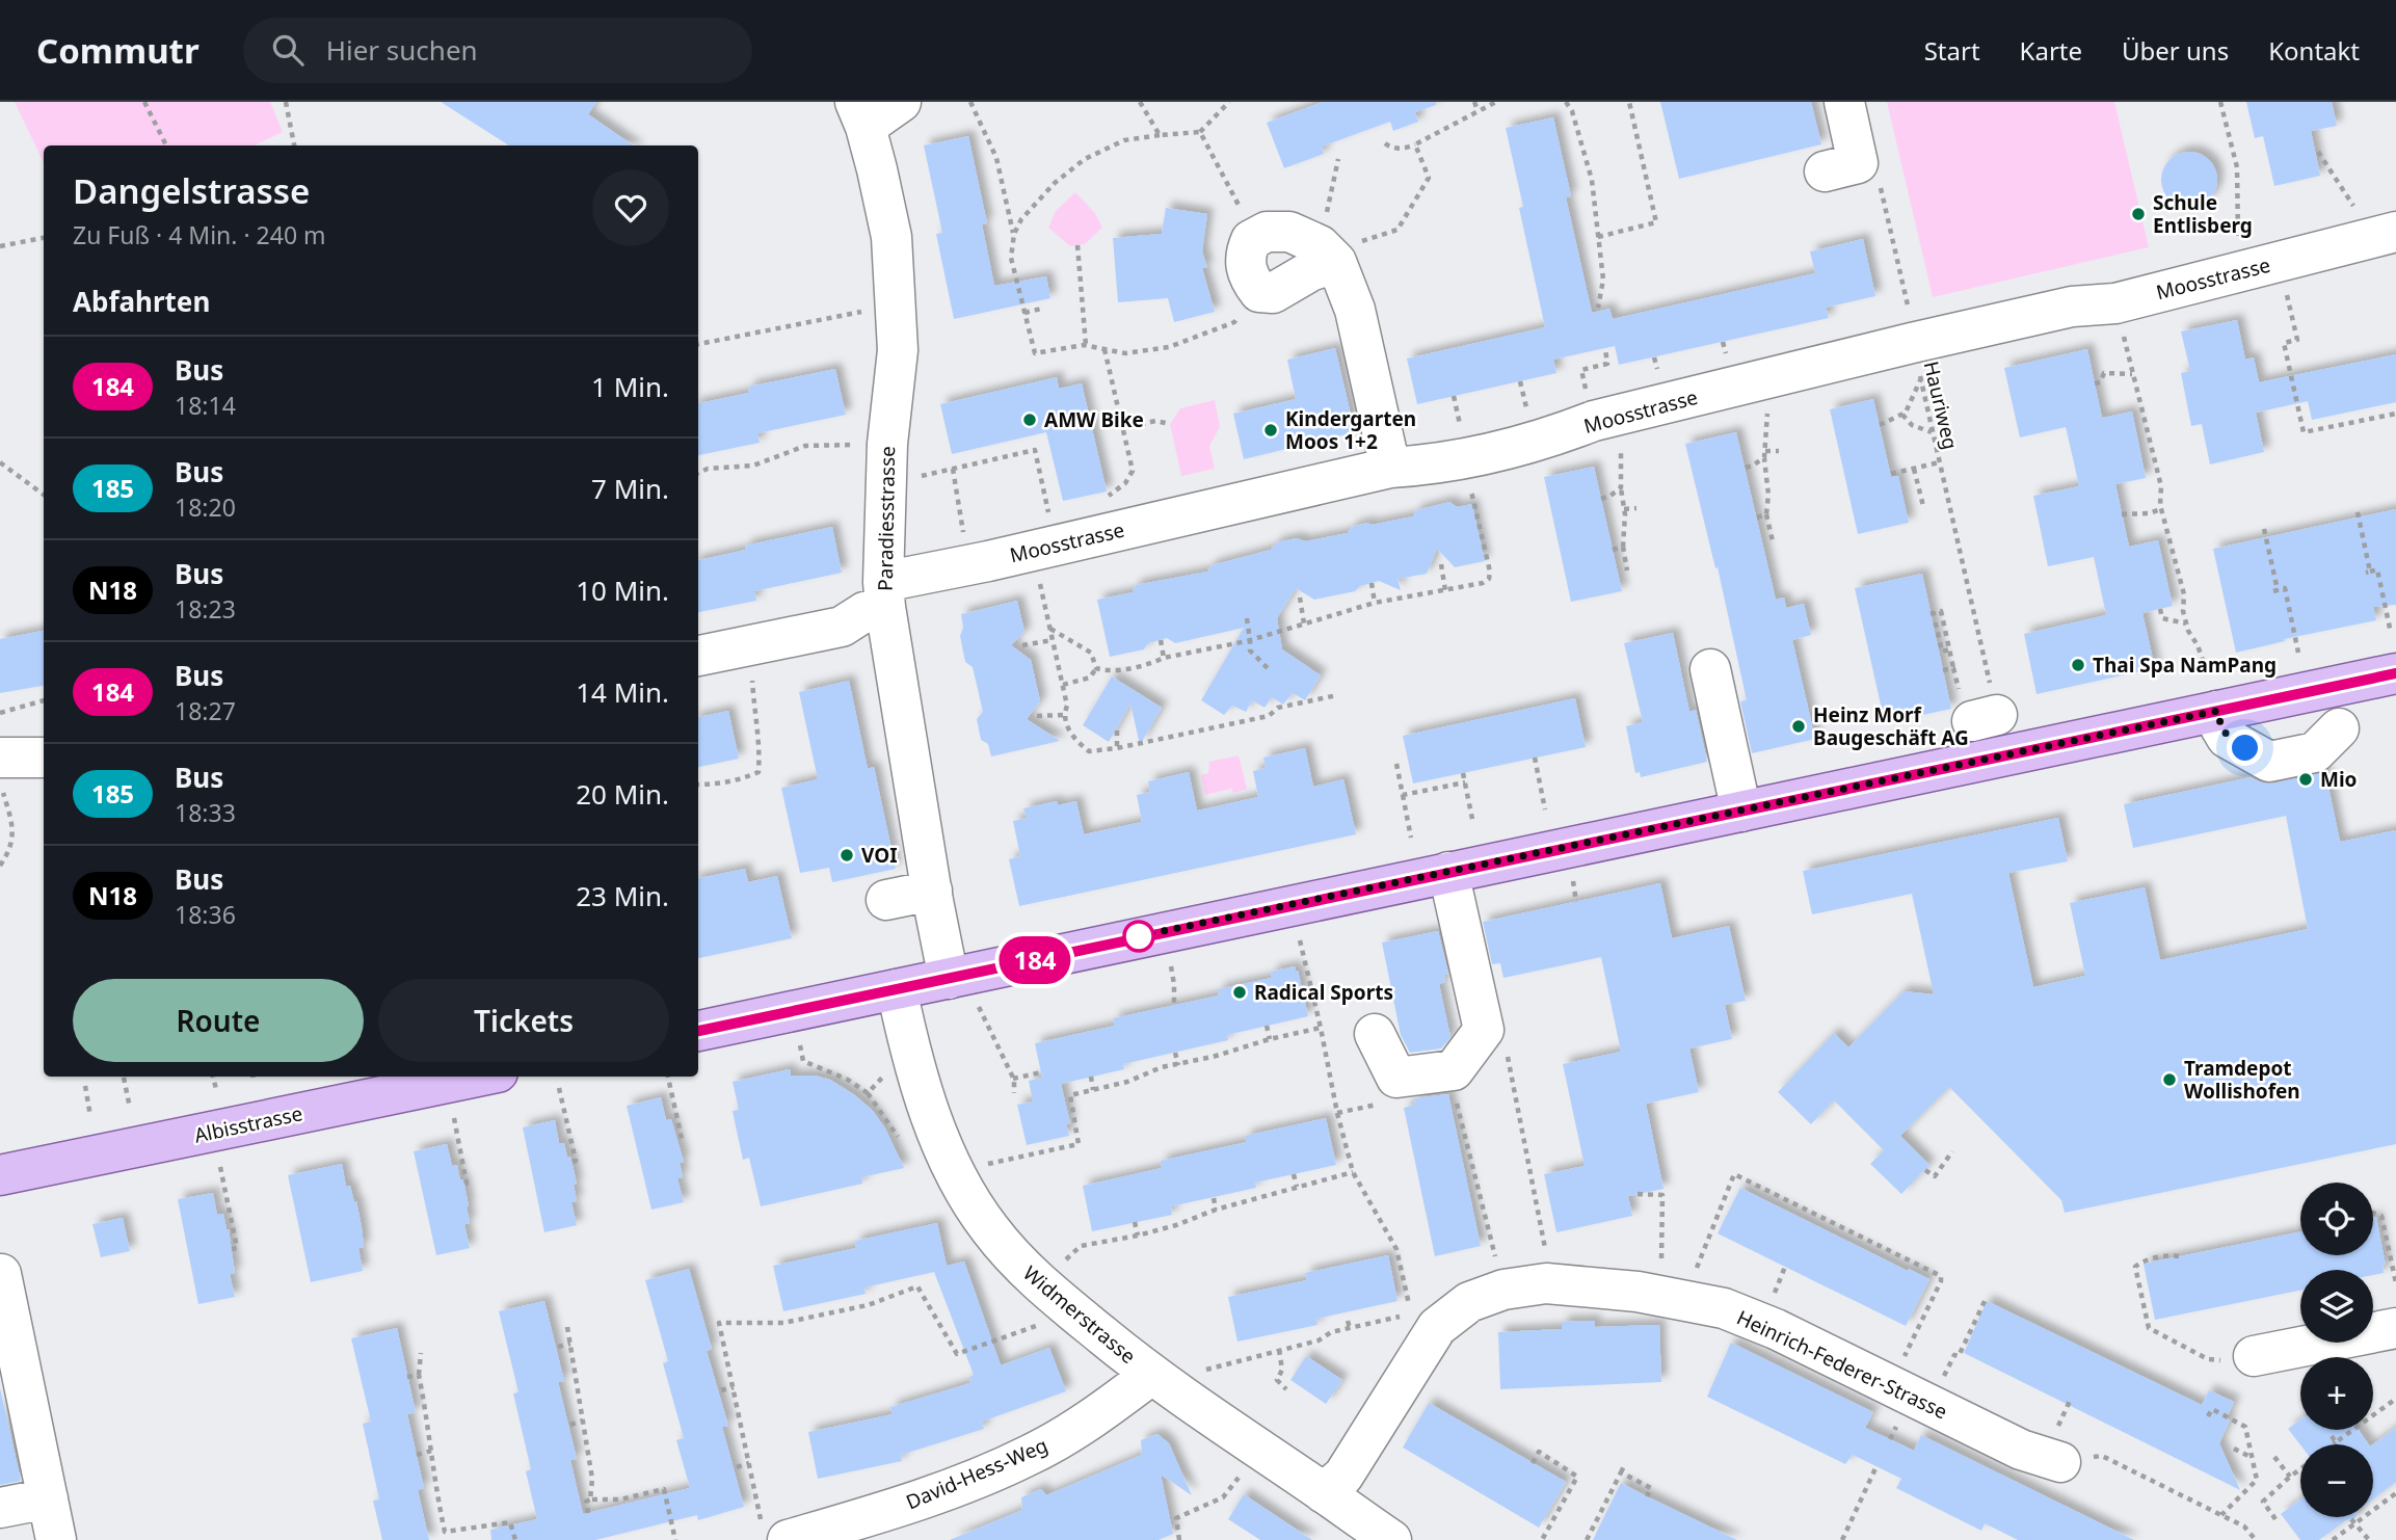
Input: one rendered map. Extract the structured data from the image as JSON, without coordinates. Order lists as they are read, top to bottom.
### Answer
{
  "streets": {
    "main road": ["Albisstrasse"],
    "street": [
      "Moosstrasse",
      "Paradiesstrasse",
      "Widmerstrasse",
      "Heinrich-Federer-Strasse",
      "David-Hess-Weg"
    ],
    "path": ["Hauriweg"]
  },
  "crossings": [
    ["Moosstrasse", "Hauriweg"],
    ["Moosstrasse", "Paradiesstrasse"],
    ["Widmerstrasse", "Heinrich-Federer-Strasse"],
    ["Widmerstrasse", "David-Hess-Weg"]
  ],
  "places": [
    "Schule Entlisberg",
    "AMW Bike",
    "Kindergarten Moos 1+2",
    "Thai Spa NamPang",
    "Heinz Morf Baugeschäft AG",
    "Mio",
    "VOI",
    "Radical Sports",
    "Tramdepot Wollishofen"
  ],
  "lines": ["bus line 184"],
  "page": {
    "header": "Commutr",
    "search": "Hier suchen",
    "nav": [
      "Start",
      "Karte",
      "Über uns",
      "Kontakt"
    ],
    "on_map": "184",
    "heading": [
      ["Dangelstrasse", "Zu Fuß · 4 Min. · 240 m"],
      "Abfahrten"
    ],
    "list": [
      {
        "mark": "184",
        "name": "Bus",
        "note": "18:14",
        "value": "1 Min."
      },
      {
        "mark": "185",
        "name": "Bus",
        "note": "18:20",
        "value": "7 Min."
      },
      {
        "mark": "N18",
        "name": "Bus",
        "note": "18:23",
        "value": "10 Min."
      },
      {
        "mark": "184",
        "name": "Bus",
        "note": "18:27",
        "value": "14 Min."
      },
      {
        "mark": "185",
        "name": "Bus",
        "note": "18:33",
        "value": "20 Min."
      },
      {
        "mark": "N18",
        "name": "Bus",
        "note": "18:36",
        "value": "23 Min."
      }
    ],
    "buttons": ["Route", "Tickets"],
    "map_buttons": ["+", "−"]
  }
}
